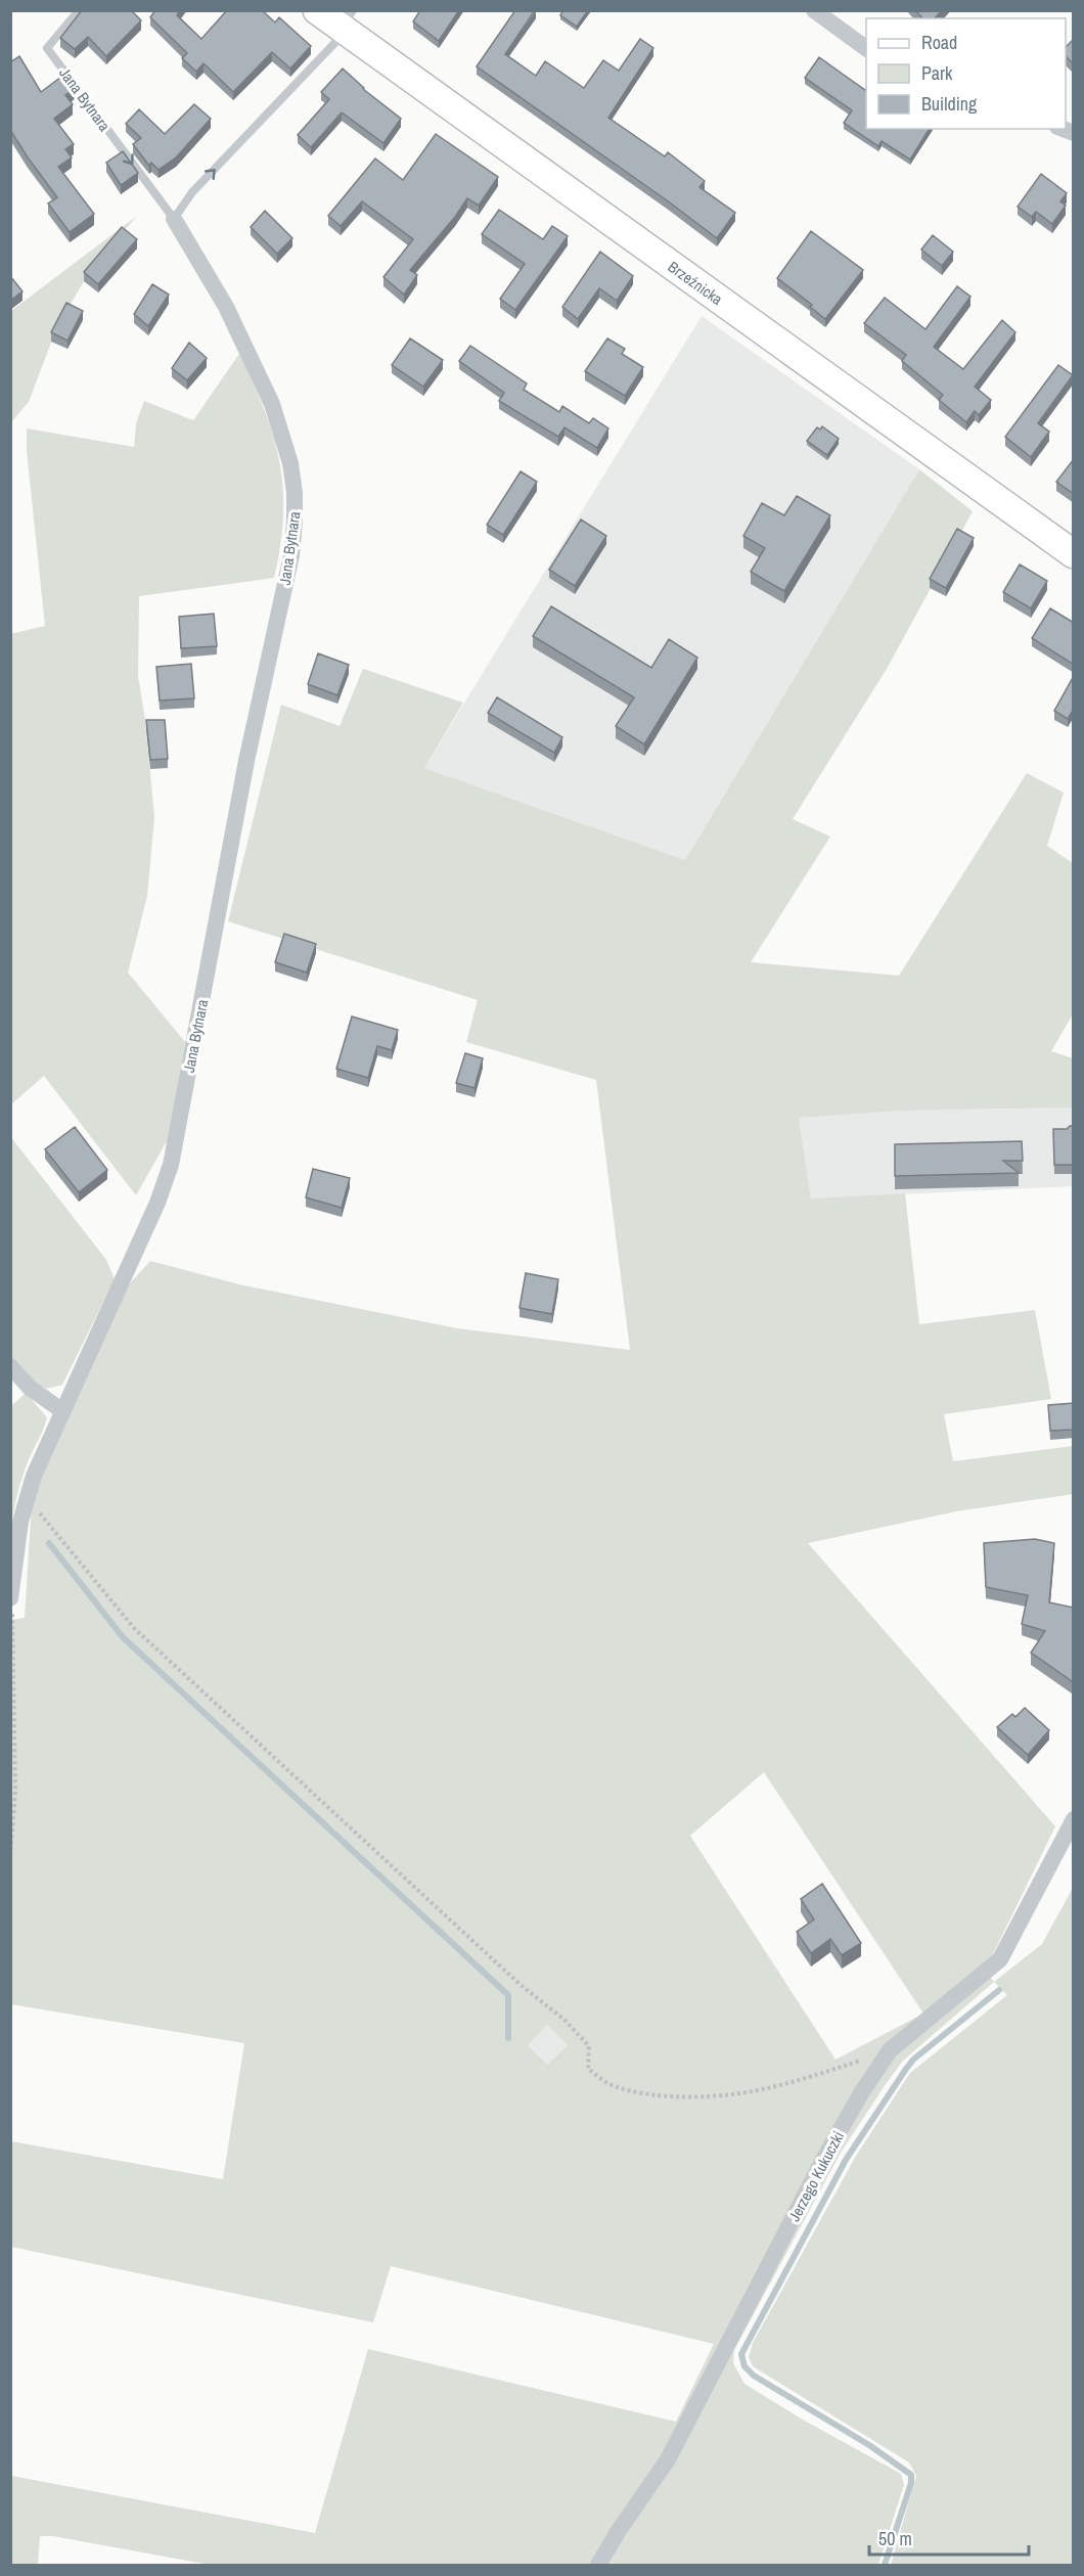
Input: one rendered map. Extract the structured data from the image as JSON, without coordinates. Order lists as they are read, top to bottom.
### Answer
{
  "streets": {
    "main road": ["Brzeźnicka"],
    "street": ["Jana Bytnara", "Jerzego Kukuczki"]
  },
  "legend": ["Road", "Park", "Building"],
  "scale_bar": "50 m"
}
